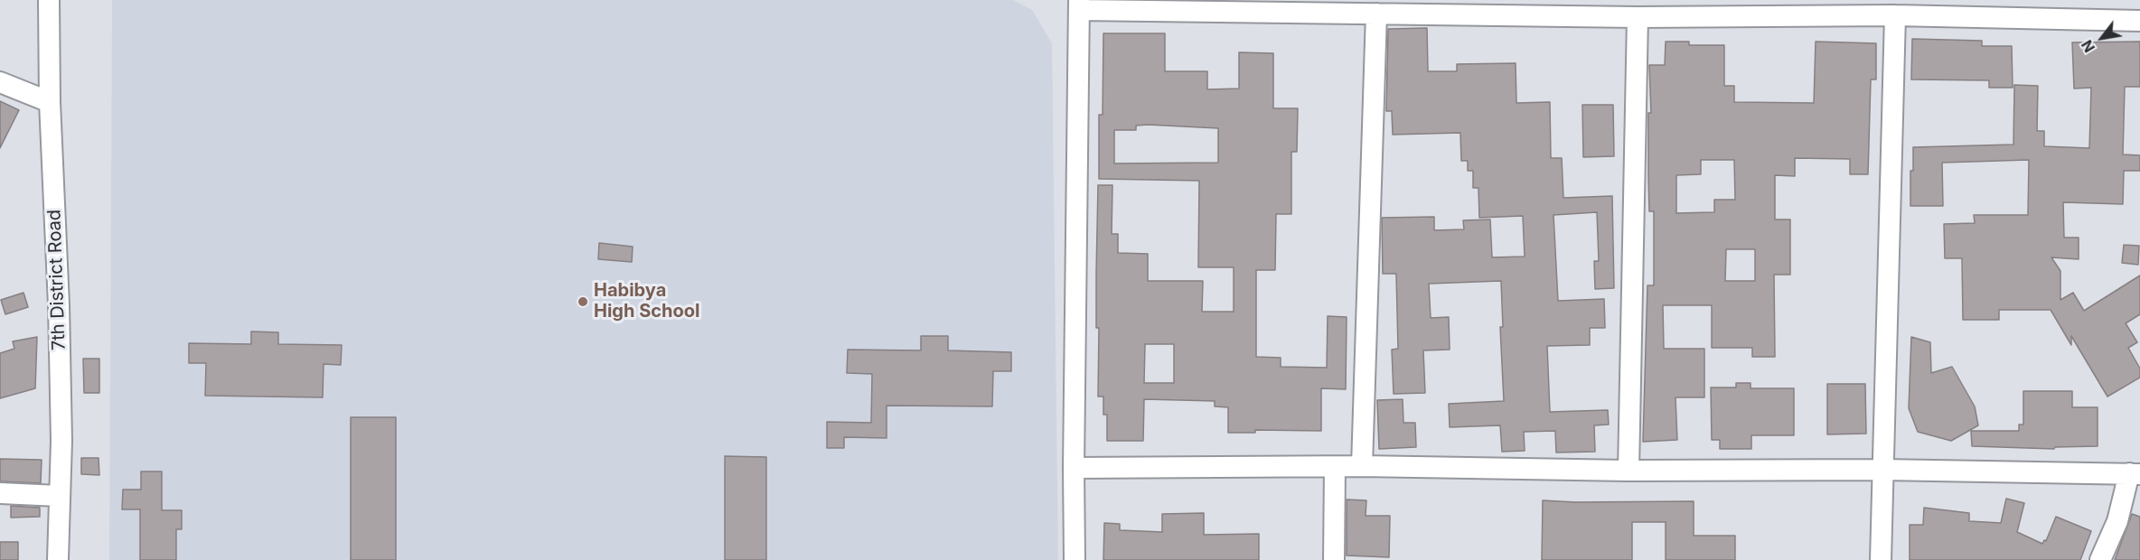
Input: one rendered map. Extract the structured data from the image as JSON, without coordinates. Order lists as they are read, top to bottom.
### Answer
{
  "streets": {
    "street": ["7th District Road"]
  },
  "places": ["Habibya High School"],
  "north": "bottom left"
}
